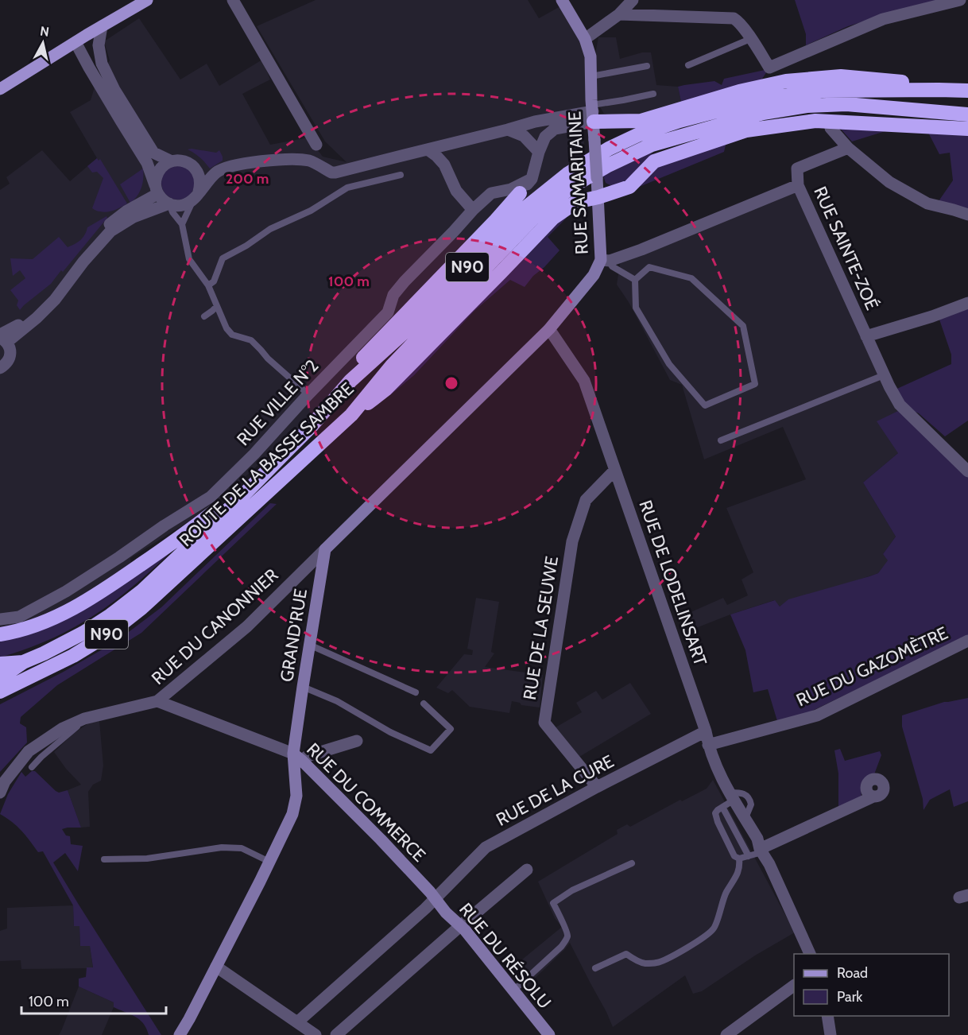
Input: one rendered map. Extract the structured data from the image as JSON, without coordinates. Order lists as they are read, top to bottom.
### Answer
{
  "streets": {
    "highway": ["N90", "ROUTE DE LA BASSE SAMBRE"],
    "street": [
      "RUE SAMARITAINE",
      "RUE SAINTE-ZOÉ",
      "RUE VILLE N°2",
      "RUE DE LODELINSART",
      "RUE DU CANONNIER",
      "RUE DE LA SEUWE",
      "GRAND'RUE",
      "RUE DU GAZOMÈTRE",
      "RUE DE LA CURE",
      "RUE DU COMMERCE",
      "RUE DU RÉSOLU"
    ]
  },
  "crossings": [
    ["RUE SAMARITAINE", "RUE SAINTE-ZOÉ"],
    ["RUE SAMARITAINE", "RUE DE LODELINSART"],
    ["RUE DE LODELINSART", "RUE DE LA SEUWE"],
    ["RUE DE LODELINSART", "RUE DU GAZOMÈTRE"],
    ["RUE DE LODELINSART", "RUE DE LA CURE"],
    ["RUE DU CANONNIER", "GRAND'RUE"],
    ["RUE DU CANONNIER", "RUE DU COMMERCE"],
    ["RUE DE LA SEUWE", "RUE DE LA CURE"],
    ["GRAND'RUE", "RUE DU COMMERCE"],
    ["RUE DE LA CURE", "RUE DU COMMERCE"],
    ["RUE DE LA CURE", "RUE DU RÉSOLU"],
    ["RUE DU COMMERCE", "RUE DU RÉSOLU"]
  ],
  "legend": ["Road", "Park"],
  "scale_bar": "100 m",
  "north": "top",
  "rings": ["200 m", "100 m"]
}
